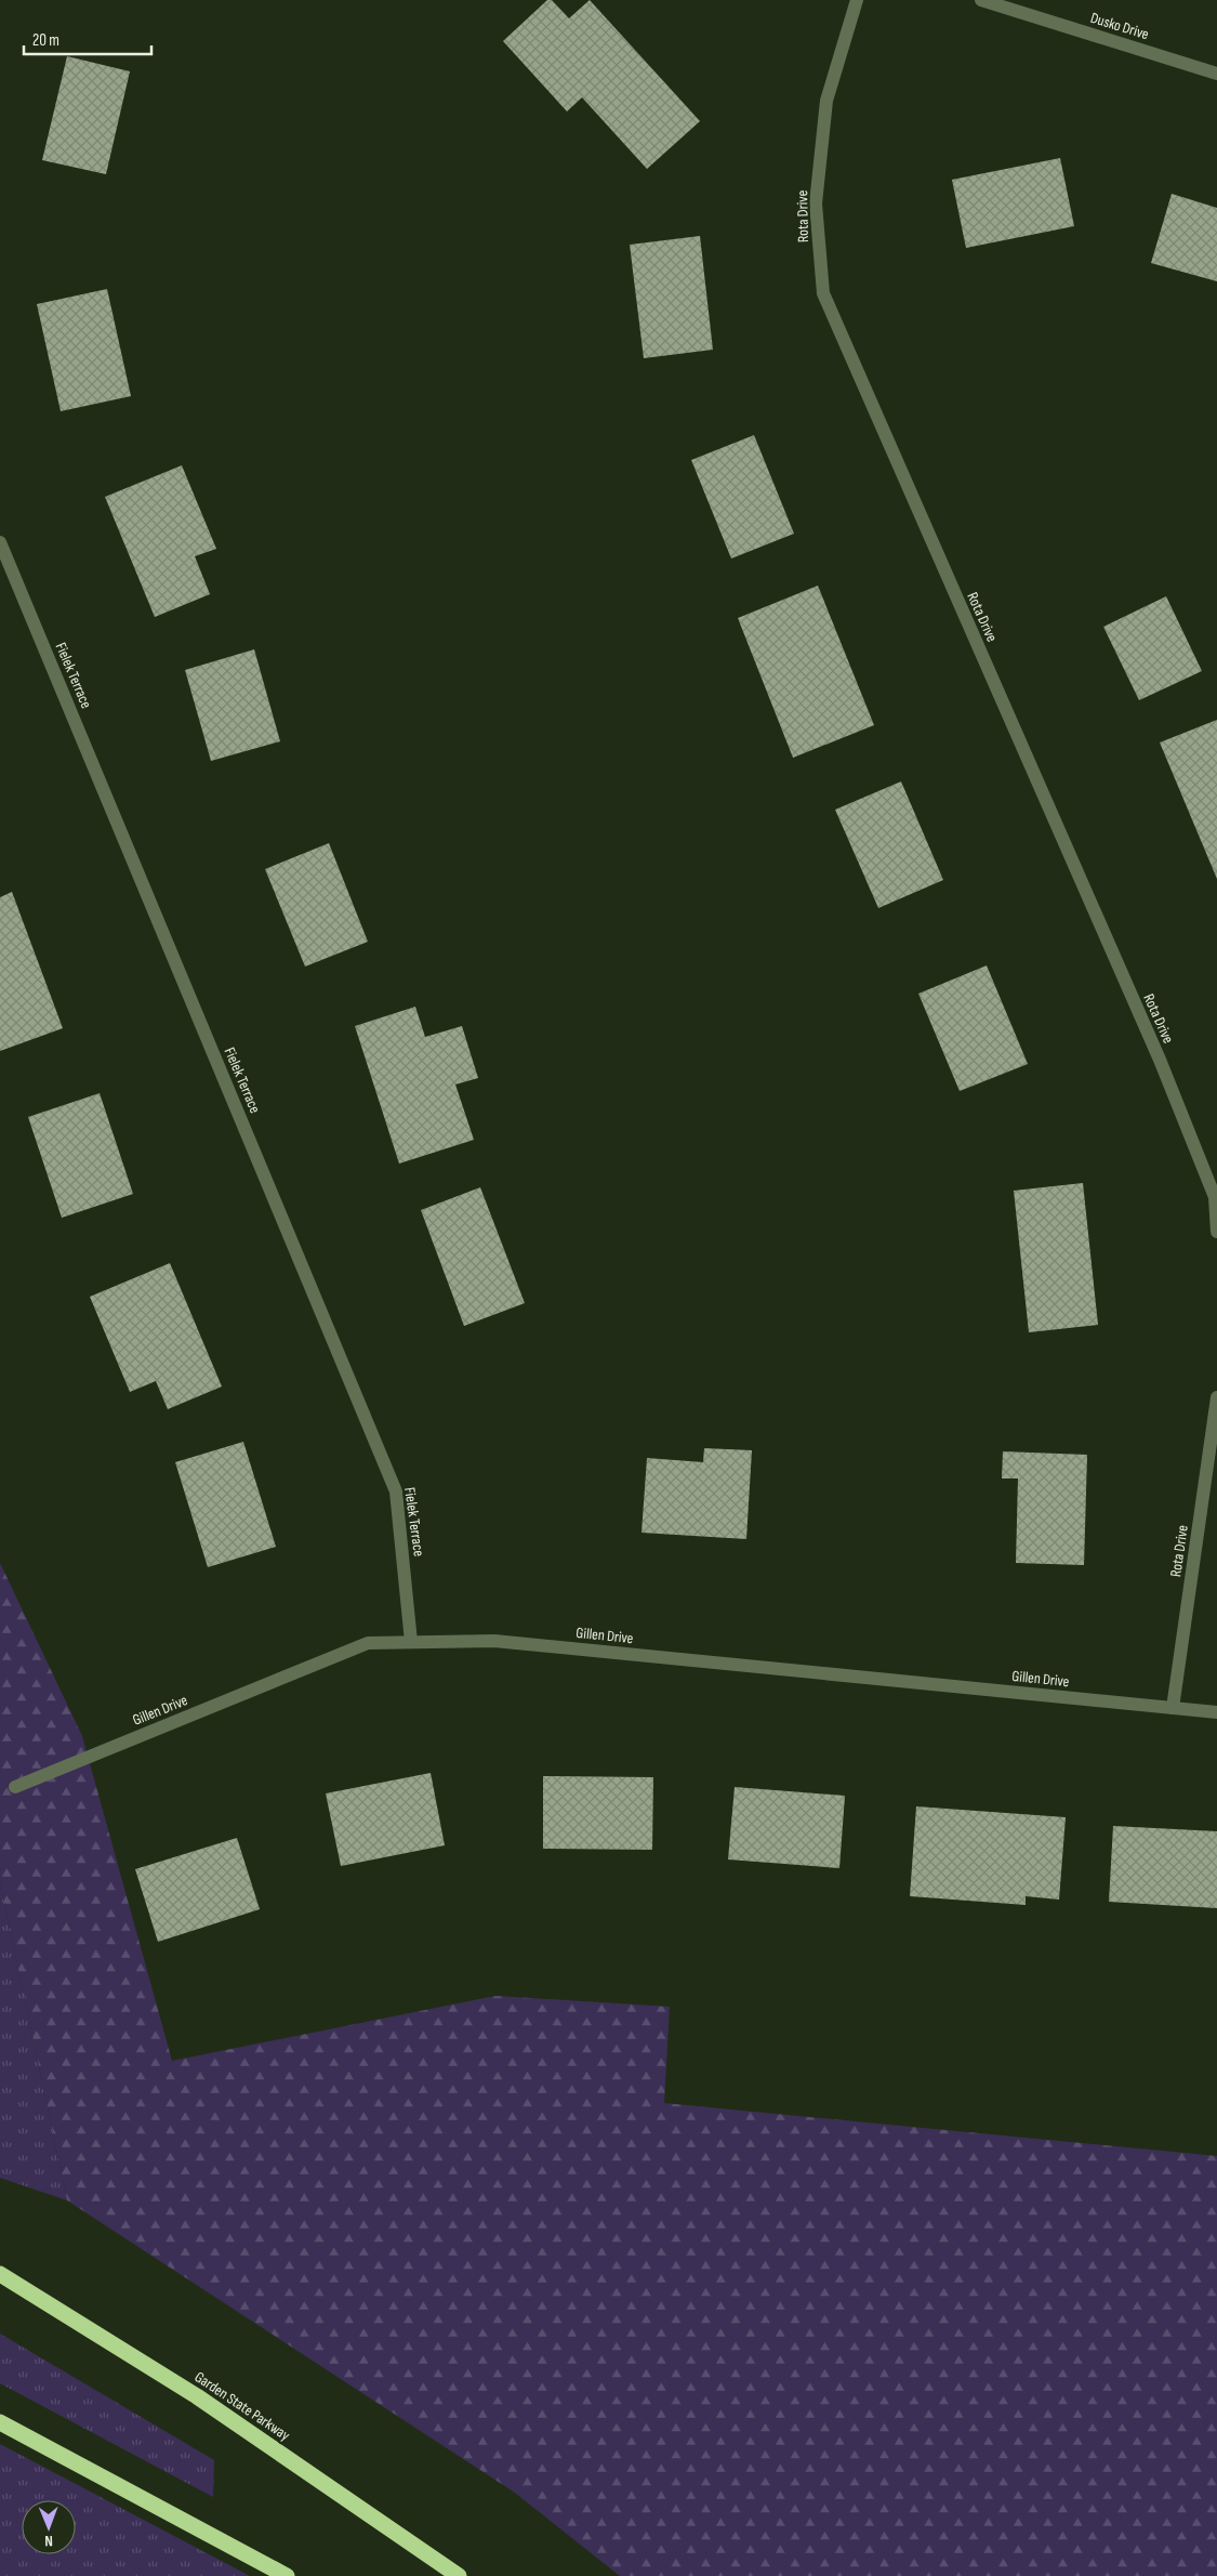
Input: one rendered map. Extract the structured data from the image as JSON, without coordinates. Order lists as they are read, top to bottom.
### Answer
{
  "streets": {
    "highway": ["Garden State Parkway"],
    "street": [
      "Dusko Drive",
      "Rota Drive",
      "Fielek Terrace",
      "Gillen Drive"
    ]
  },
  "crossings": [
    ["Rota Drive", "Gillen Drive"],
    ["Fielek Terrace", "Gillen Drive"]
  ],
  "scale_bar": "20 m",
  "north": "bottom"
}
